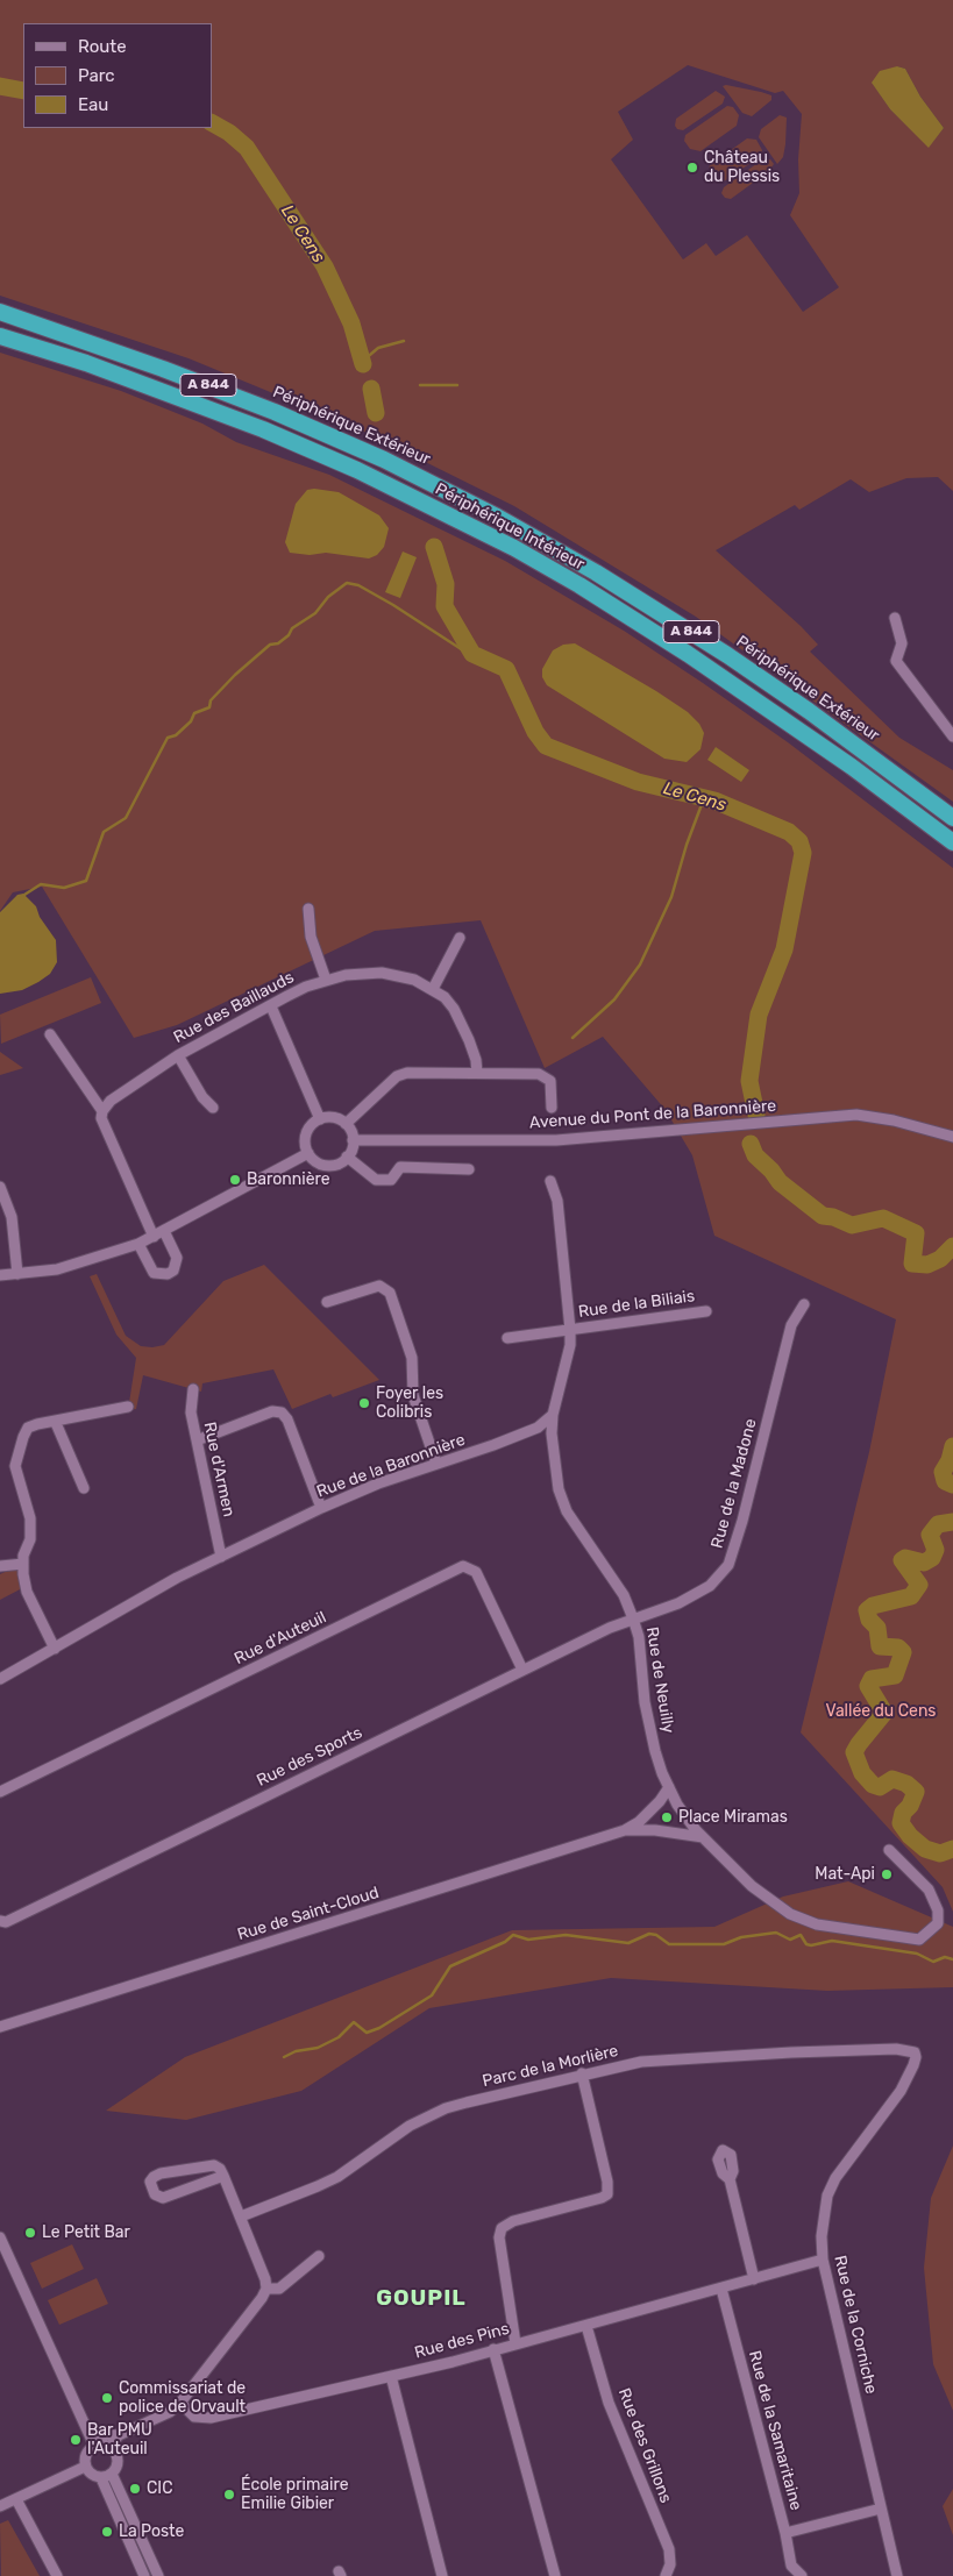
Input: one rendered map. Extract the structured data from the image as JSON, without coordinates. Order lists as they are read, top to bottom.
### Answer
{
  "streets": {
    "highway": ["A 844", "Périphérique Extérieur", "Périphérique Intérieur"],
    "street": [
      "Rue des Baillauds",
      "Avenue du Pont de la Baronnière",
      "Rue de la Biliais",
      "Rue de la Baronnière",
      "Rue d'Armen",
      "Rue de la Madone",
      "Rue d'Auteuil",
      "Rue de Neuilly",
      "Rue des Sports",
      "Rue de Saint-Cloud",
      "Parc de la Morlière",
      "Rue de la Corniche",
      "Rue des Pins",
      "Rue de la Samaritaine",
      "Rue des Grillons"
    ]
  },
  "crossings": [
    ["Rue de la Baronnière", "Rue d'Armen"],
    ["Rue de la Baronnière", "Rue de Neuilly"],
    ["Rue de la Madone", "Rue de Neuilly"],
    ["Rue de la Madone", "Rue des Sports"],
    ["Rue d'Auteuil", "Rue des Sports"],
    ["Rue de Neuilly", "Rue des Sports"],
    ["Rue de Neuilly", "Rue de Saint-Cloud"],
    ["Parc de la Morlière", "Rue de la Corniche"],
    ["Rue de la Corniche", "Rue des Pins"],
    ["Rue des Pins", "Rue de la Samaritaine"],
    ["Rue des Pins", "Rue des Grillons"]
  ],
  "districts": ["GOUPIL"],
  "water": ["Le Cens"],
  "parks": ["Vallée du Cens"],
  "places": [
    "Château du Plessis",
    "Baronnière",
    "Foyer les Colibris",
    "Place Miramas",
    "Mat-Api",
    "Le Petit Bar",
    "Commissariat de police de Orvault",
    "Bar PMU l'Auteuil",
    "CIC",
    "École primaire Emilie Gibier",
    "La Poste"
  ],
  "legend": ["Route", "Parc", "Eau"]
}
